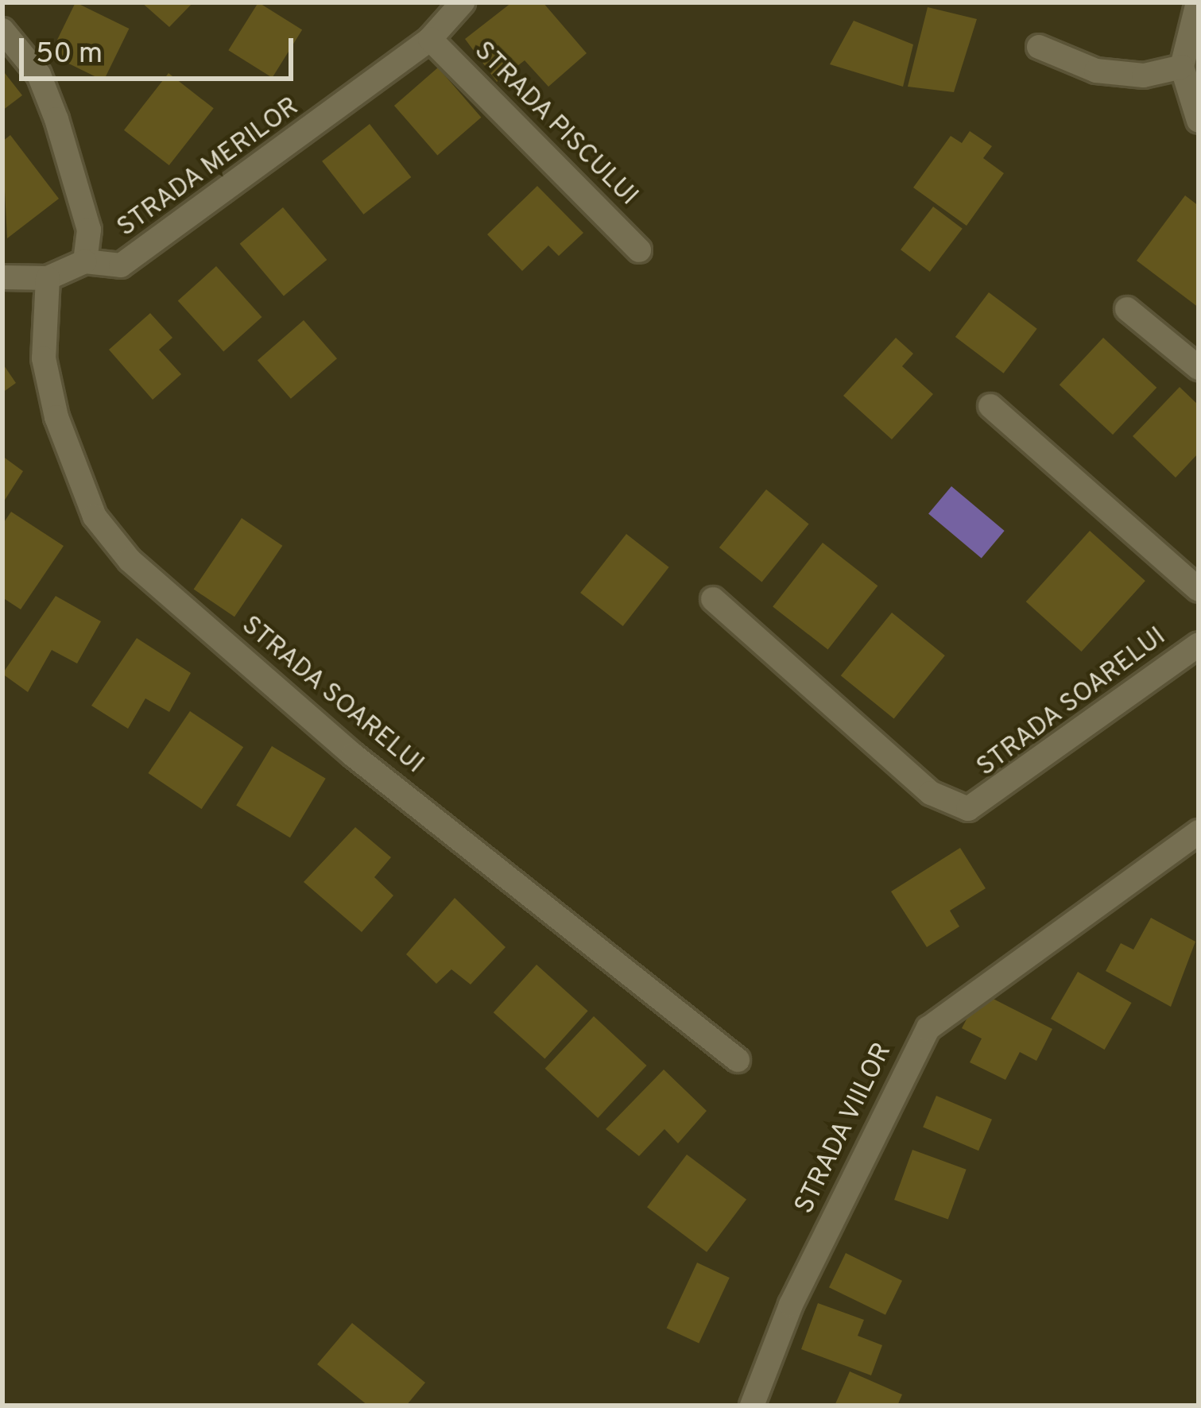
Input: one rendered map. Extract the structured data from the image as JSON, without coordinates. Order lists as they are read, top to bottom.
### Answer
{
  "streets": {
    "street": [
      "STRADA PISCULUI",
      "STRADA MERILOR",
      "STRADA SOARELUI",
      "STRADA VIILOR"
    ]
  },
  "crossings": [
    ["STRADA PISCULUI", "STRADA MERILOR"]
  ],
  "scale_bar": "50 m"
}
